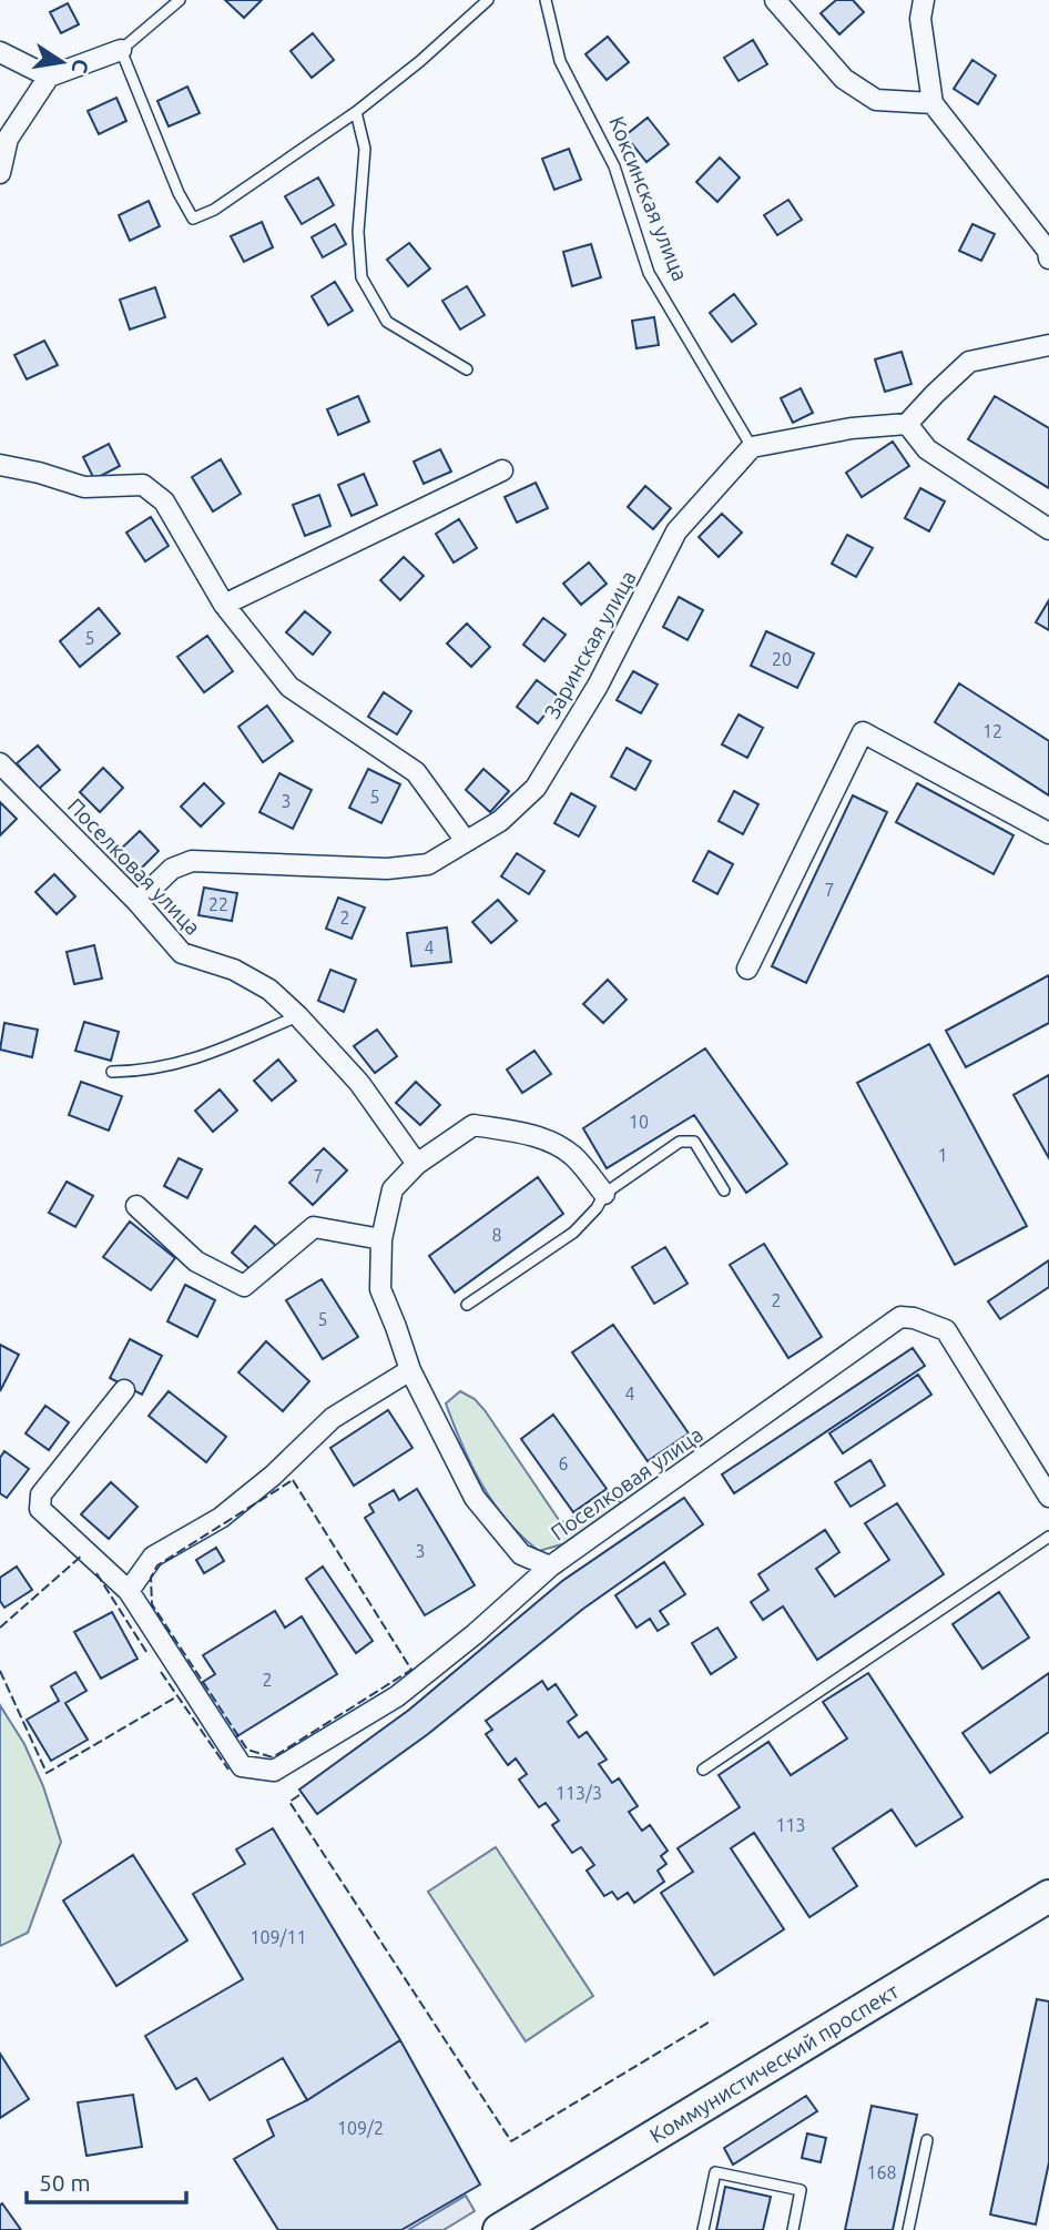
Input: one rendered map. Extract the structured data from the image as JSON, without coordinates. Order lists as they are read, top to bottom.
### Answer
{
  "streets": {
    "main road": ["Коммунистический проспект"],
    "street": ["Заринская улица", "Поселковая улица"],
    "lane": ["Коксинская улица"]
  },
  "crossings": [
    ["Коксинская улица", "Заринская улица"],
    ["Заринская улица", "Поселковая улица"]
  ],
  "house_numbers": [
    "5",
    "20",
    "12",
    "5",
    "3",
    "7",
    "22",
    "2",
    "4",
    "10",
    "1",
    "7",
    "8",
    "2",
    "5",
    "4",
    "6",
    "3",
    "2",
    "113/3",
    "113",
    "109/11",
    "109/2",
    "168"
  ],
  "scale_bar": "50 m",
  "north": "right"
}
